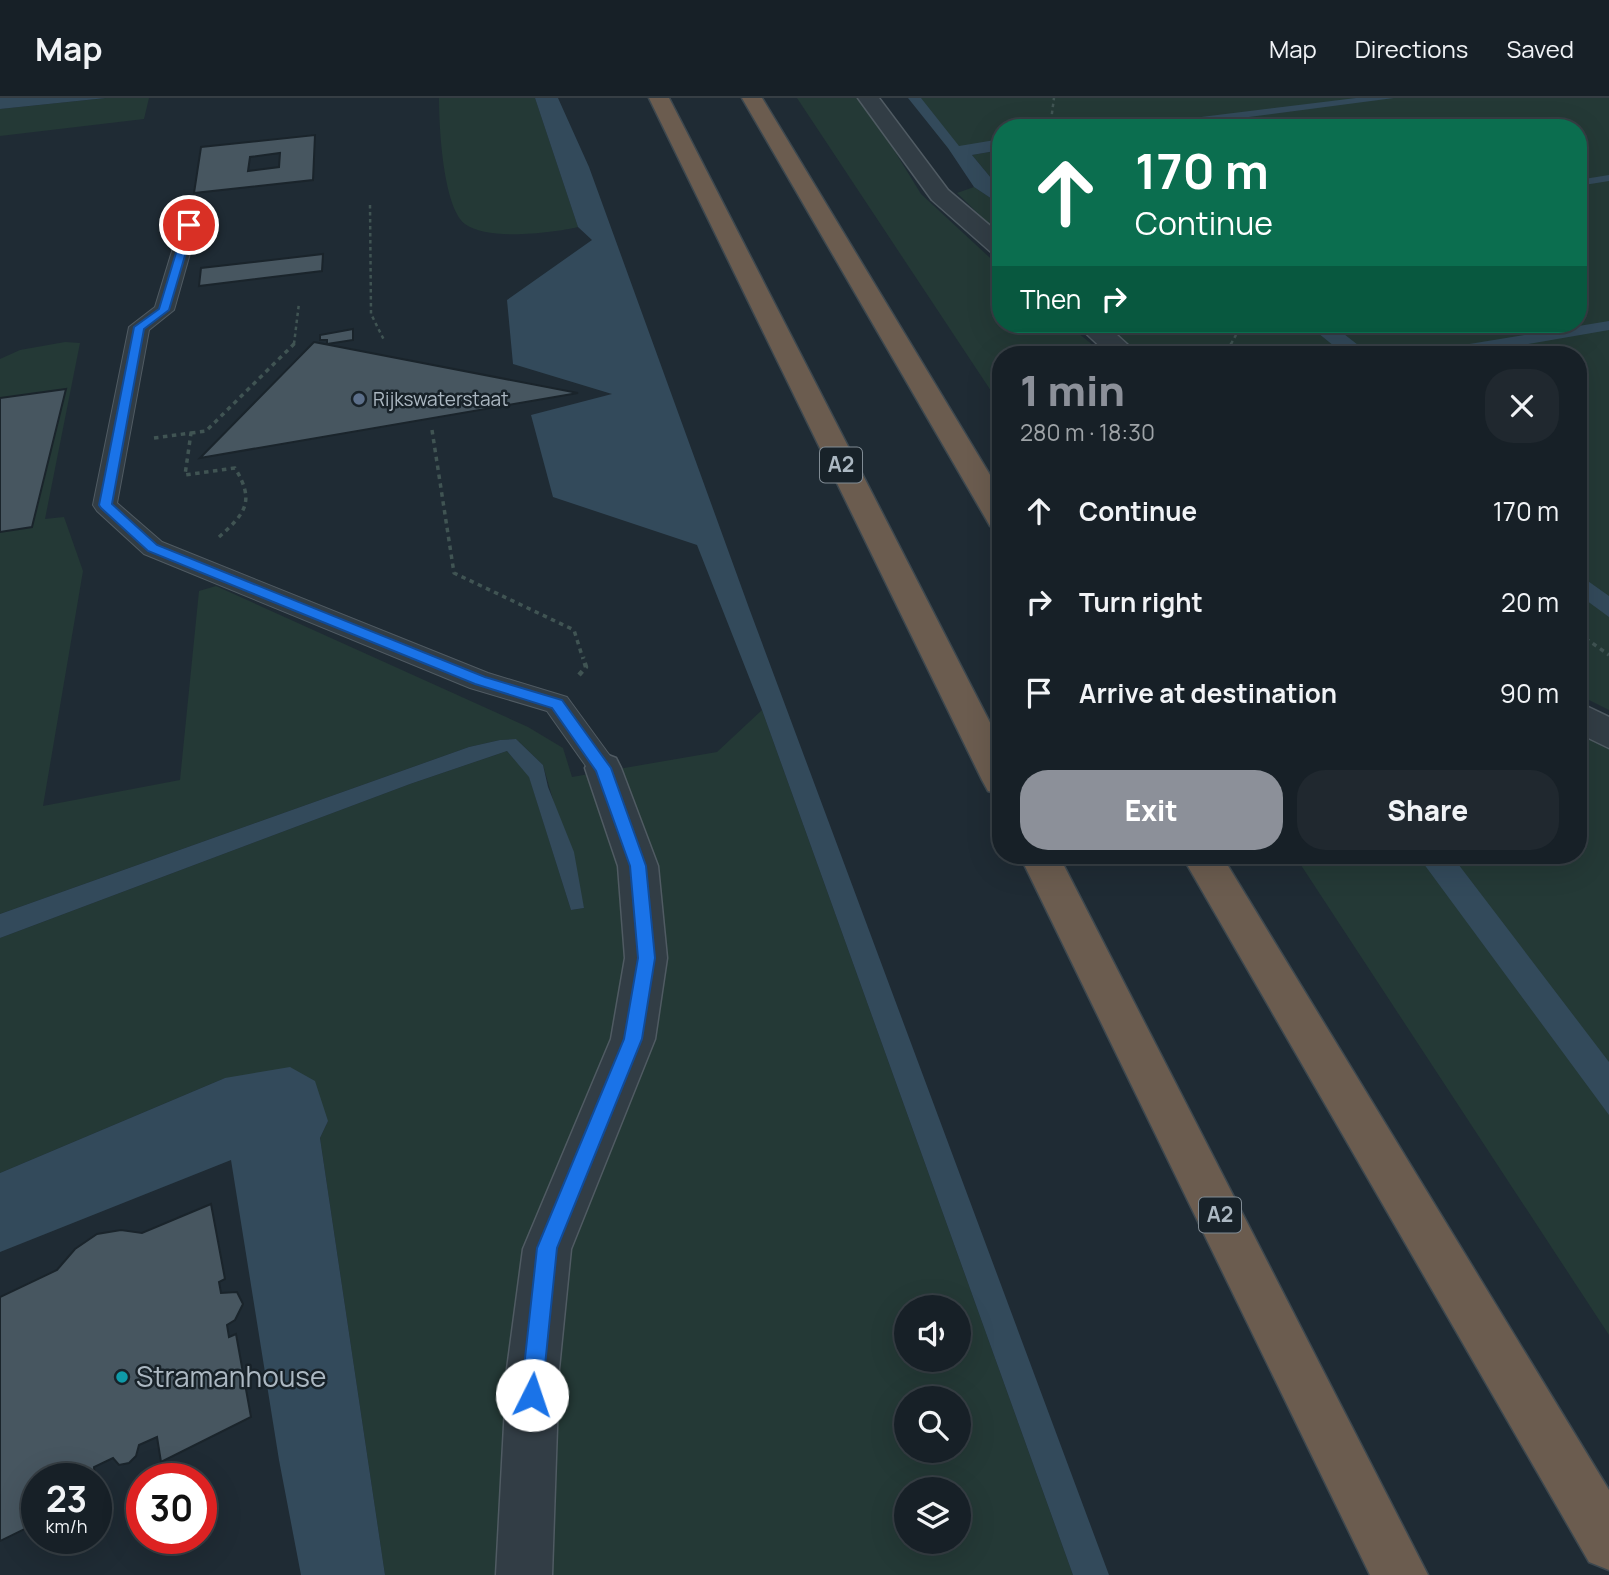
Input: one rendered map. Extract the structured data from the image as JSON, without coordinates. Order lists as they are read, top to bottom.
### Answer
{
  "streets": {
    "highway": ["A2"]
  },
  "places": ["Rijkswaterstaat", "Stramanhouse"],
  "page": {
    "header": "Map",
    "nav": ["Map", "Directions", "Saved"],
    "turn": ["170 m", "Continue"],
    "then": "Then",
    "heading": ["1 min", "280 m · 18:30"],
    "list": [
      {
        "name": "Continue",
        "value": "170 m"
      },
      {
        "name": "Turn right",
        "value": "20 m"
      },
      {
        "name": "Arrive at destination",
        "value": "90 m"
      }
    ],
    "buttons": ["Exit", "Share"],
    "speed": "23 km/h",
    "limit": "30"
  }
}
